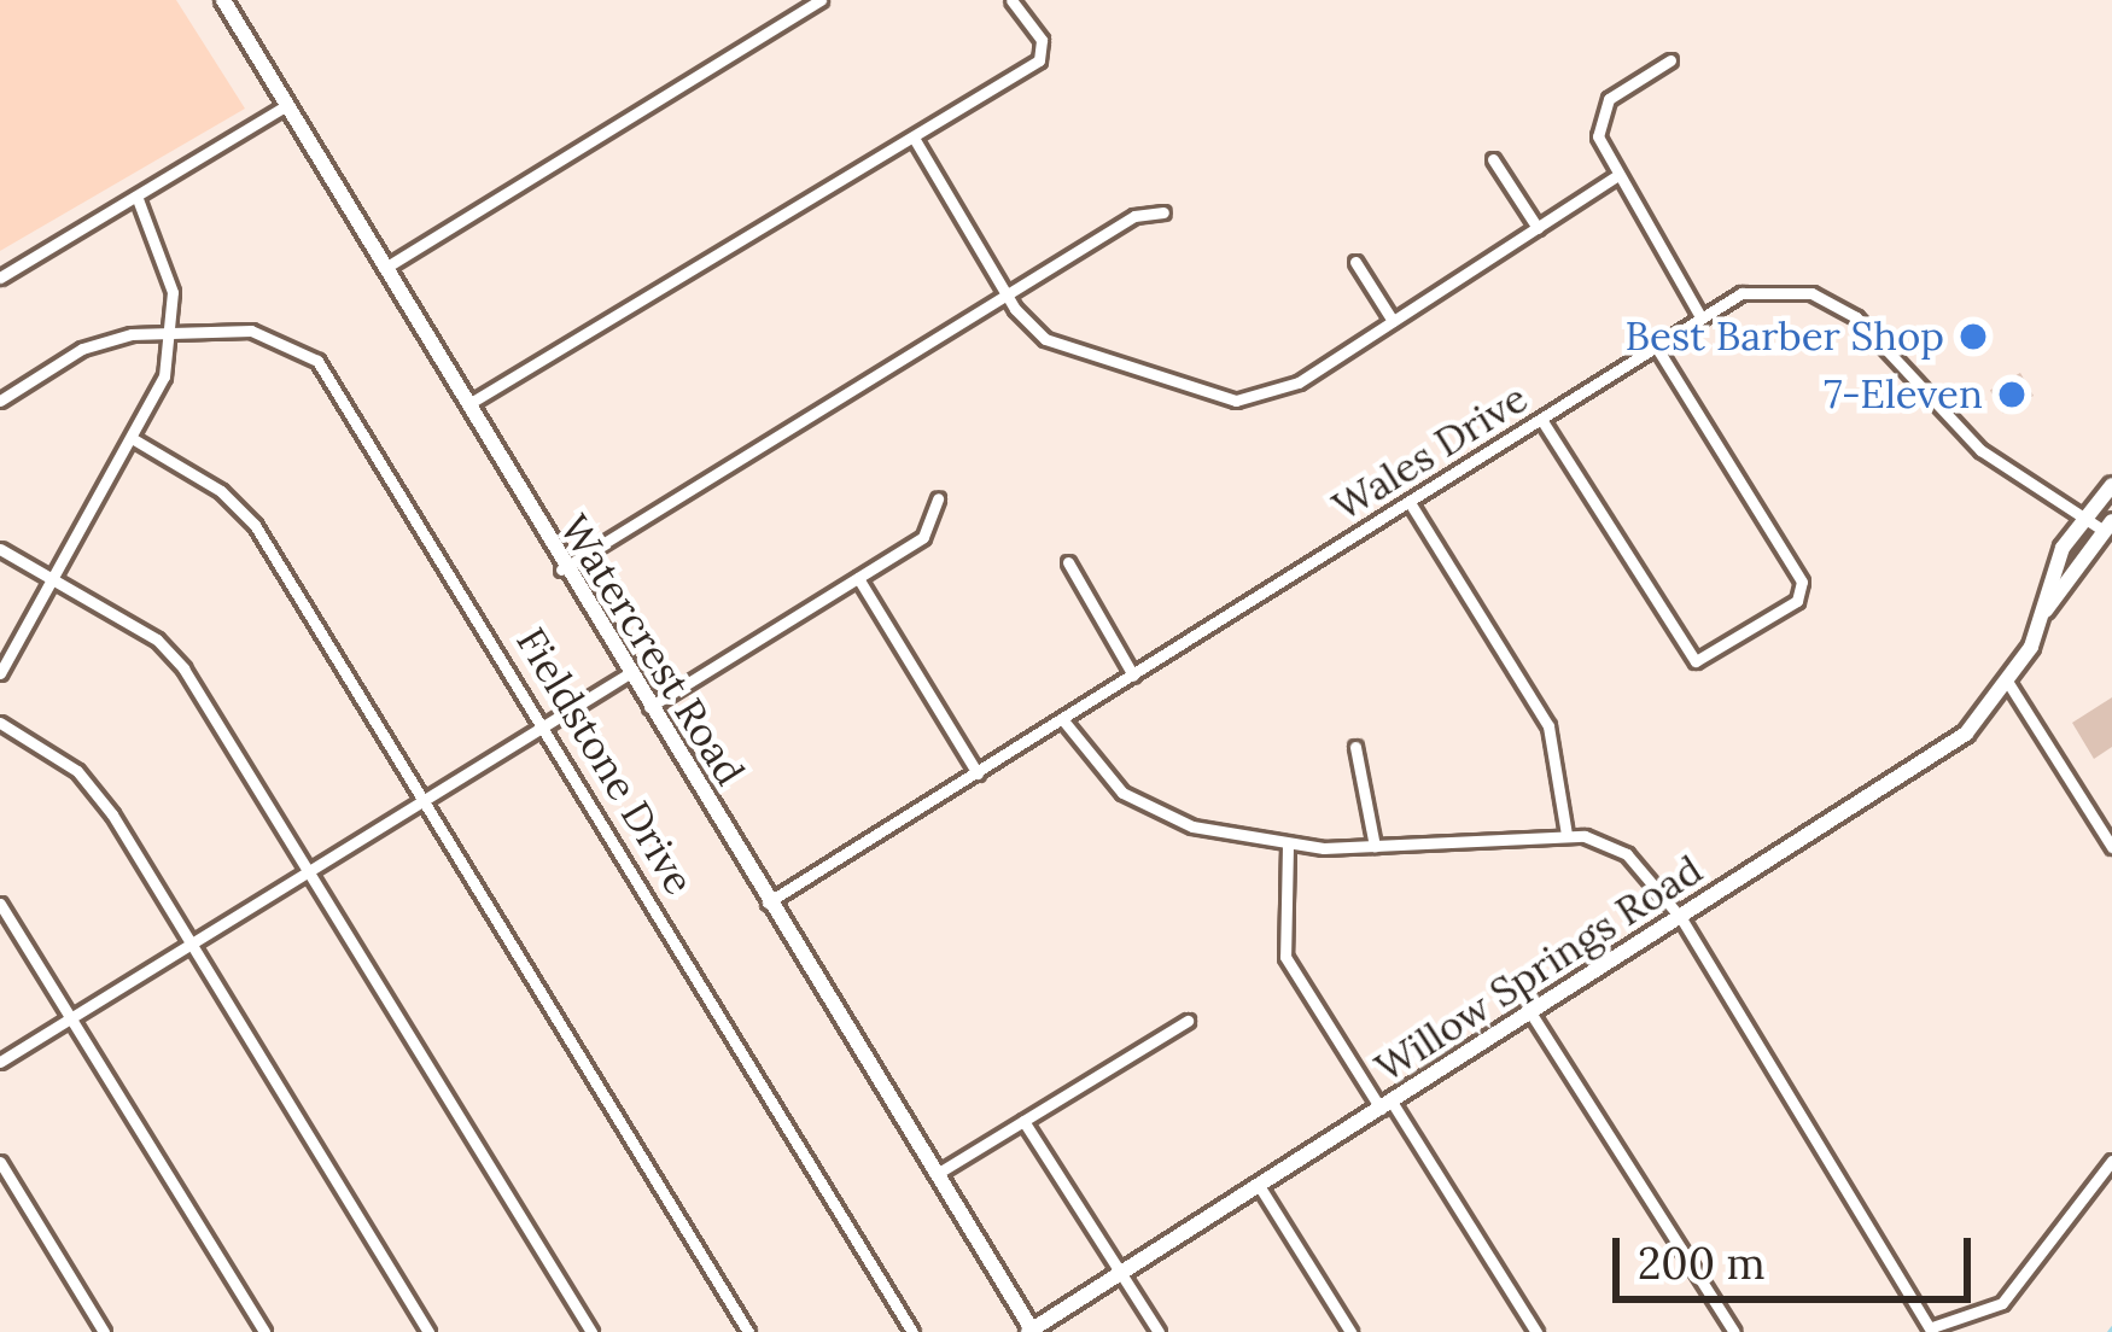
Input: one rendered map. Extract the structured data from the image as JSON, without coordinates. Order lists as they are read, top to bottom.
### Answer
{
  "streets": {
    "street": [
      "Wales Drive",
      "Watercrest Road",
      "Fieldstone Drive",
      "Willow Springs Road"
    ]
  },
  "crossings": [
    ["Wales Drive", "Watercrest Road"],
    ["Wales Drive", "Willow Springs Road"],
    ["Watercrest Road", "Willow Springs Road"]
  ],
  "places": ["Best Barber Shop", "7-Eleven"],
  "scale_bar": "200 m"
}
